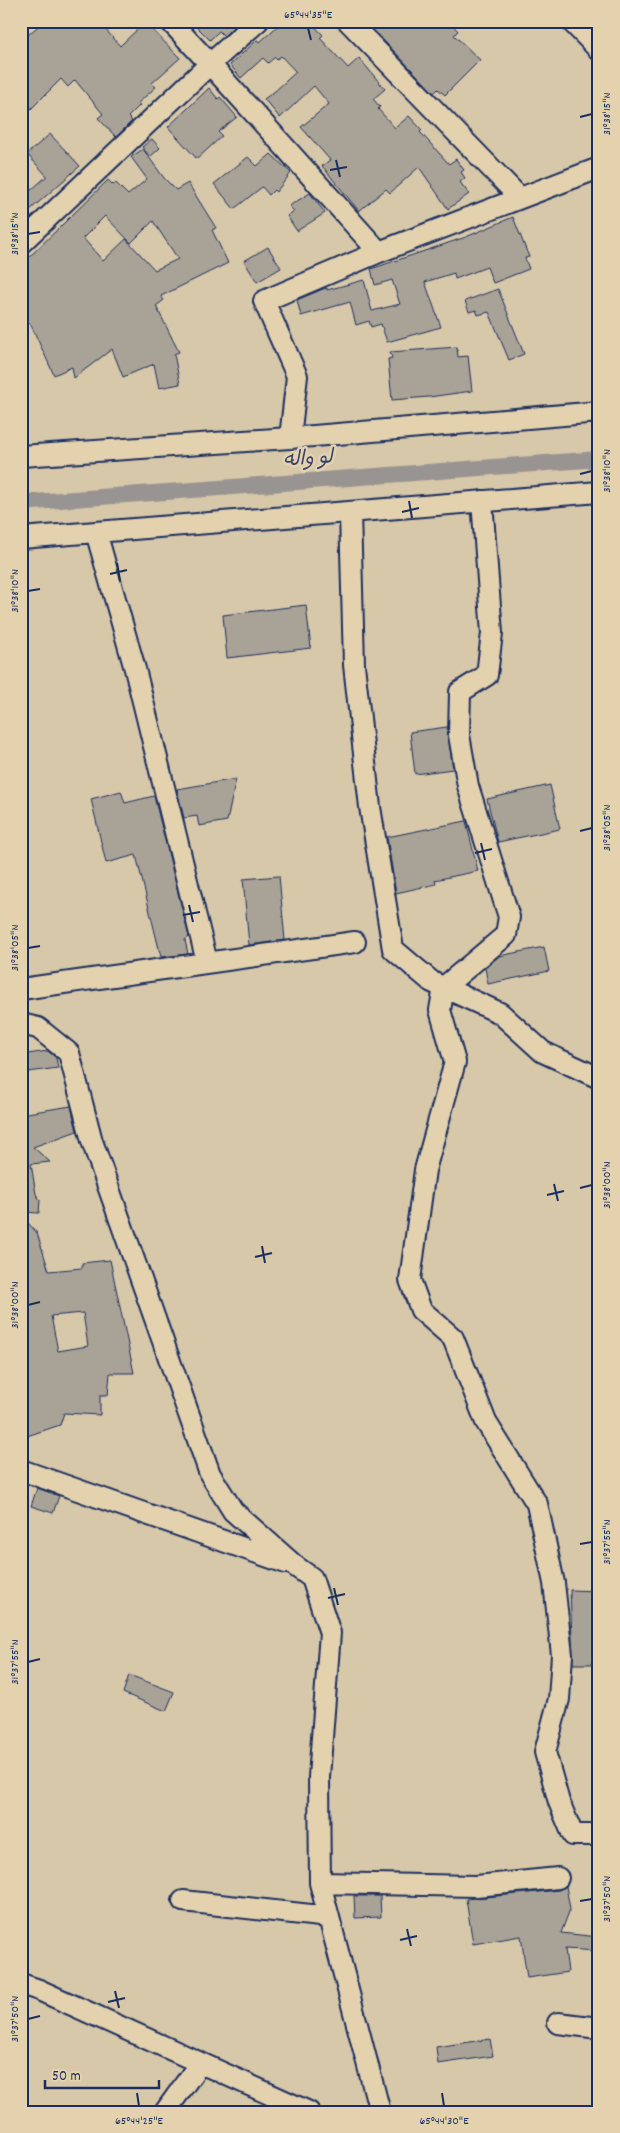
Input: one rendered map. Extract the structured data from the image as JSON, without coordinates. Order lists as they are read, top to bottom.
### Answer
{
  "water": ["لو واله"],
  "scale_bar": "50 m",
  "coordinates": [
    "65°44'35\"E",
    "31°38'15\"N",
    "31°38'10\"N",
    "31°38'05\"N",
    "31°38'00\"N",
    "31°37'55\"N",
    "31°37'50\"N",
    "65°44'25\"E",
    "65°44'30\"E"
  ]
}
